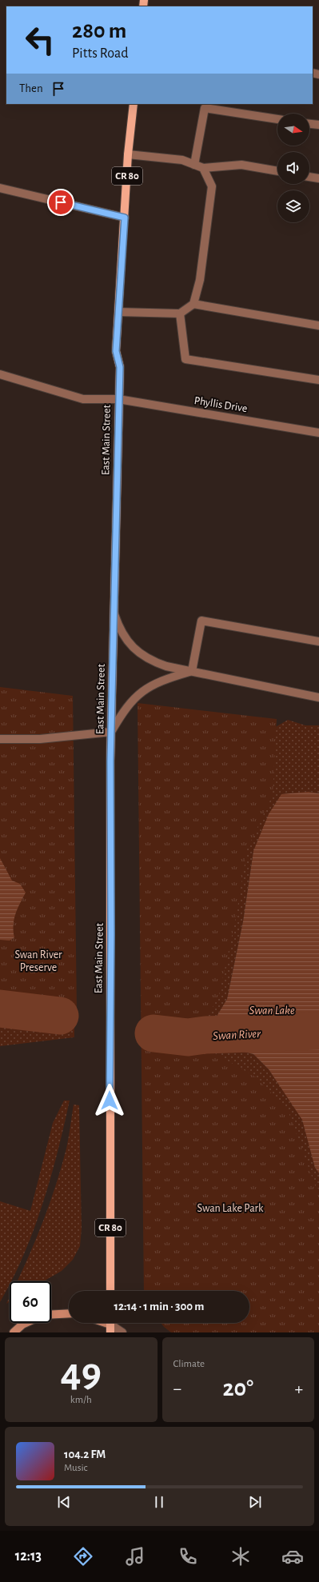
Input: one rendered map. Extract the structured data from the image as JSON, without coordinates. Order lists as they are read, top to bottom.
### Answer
{
  "streets": {
    "main road": ["CR 80", "East Main Street"],
    "street": ["Phyllis Drive"]
  },
  "crossings": [
    ["Phyllis Drive", "East Main Street"]
  ],
  "water": ["Swan Lake", "Swan River"],
  "parks": ["Swan River Preserve", "Swan Lake Park"],
  "north": "right",
  "page": {
    "turn": ["280 m", "Pitts Road"],
    "then": "Then",
    "limit": "60",
    "trip": "12:14 · 1 min · 300 m",
    "tile": [
      ["49", "km/h"],
      "Climate"
    ],
    "heat": ["−", "20°", "+"],
    "song": ["104.2 FM", "Music"],
    "tabs": "12:13"
  }
}
